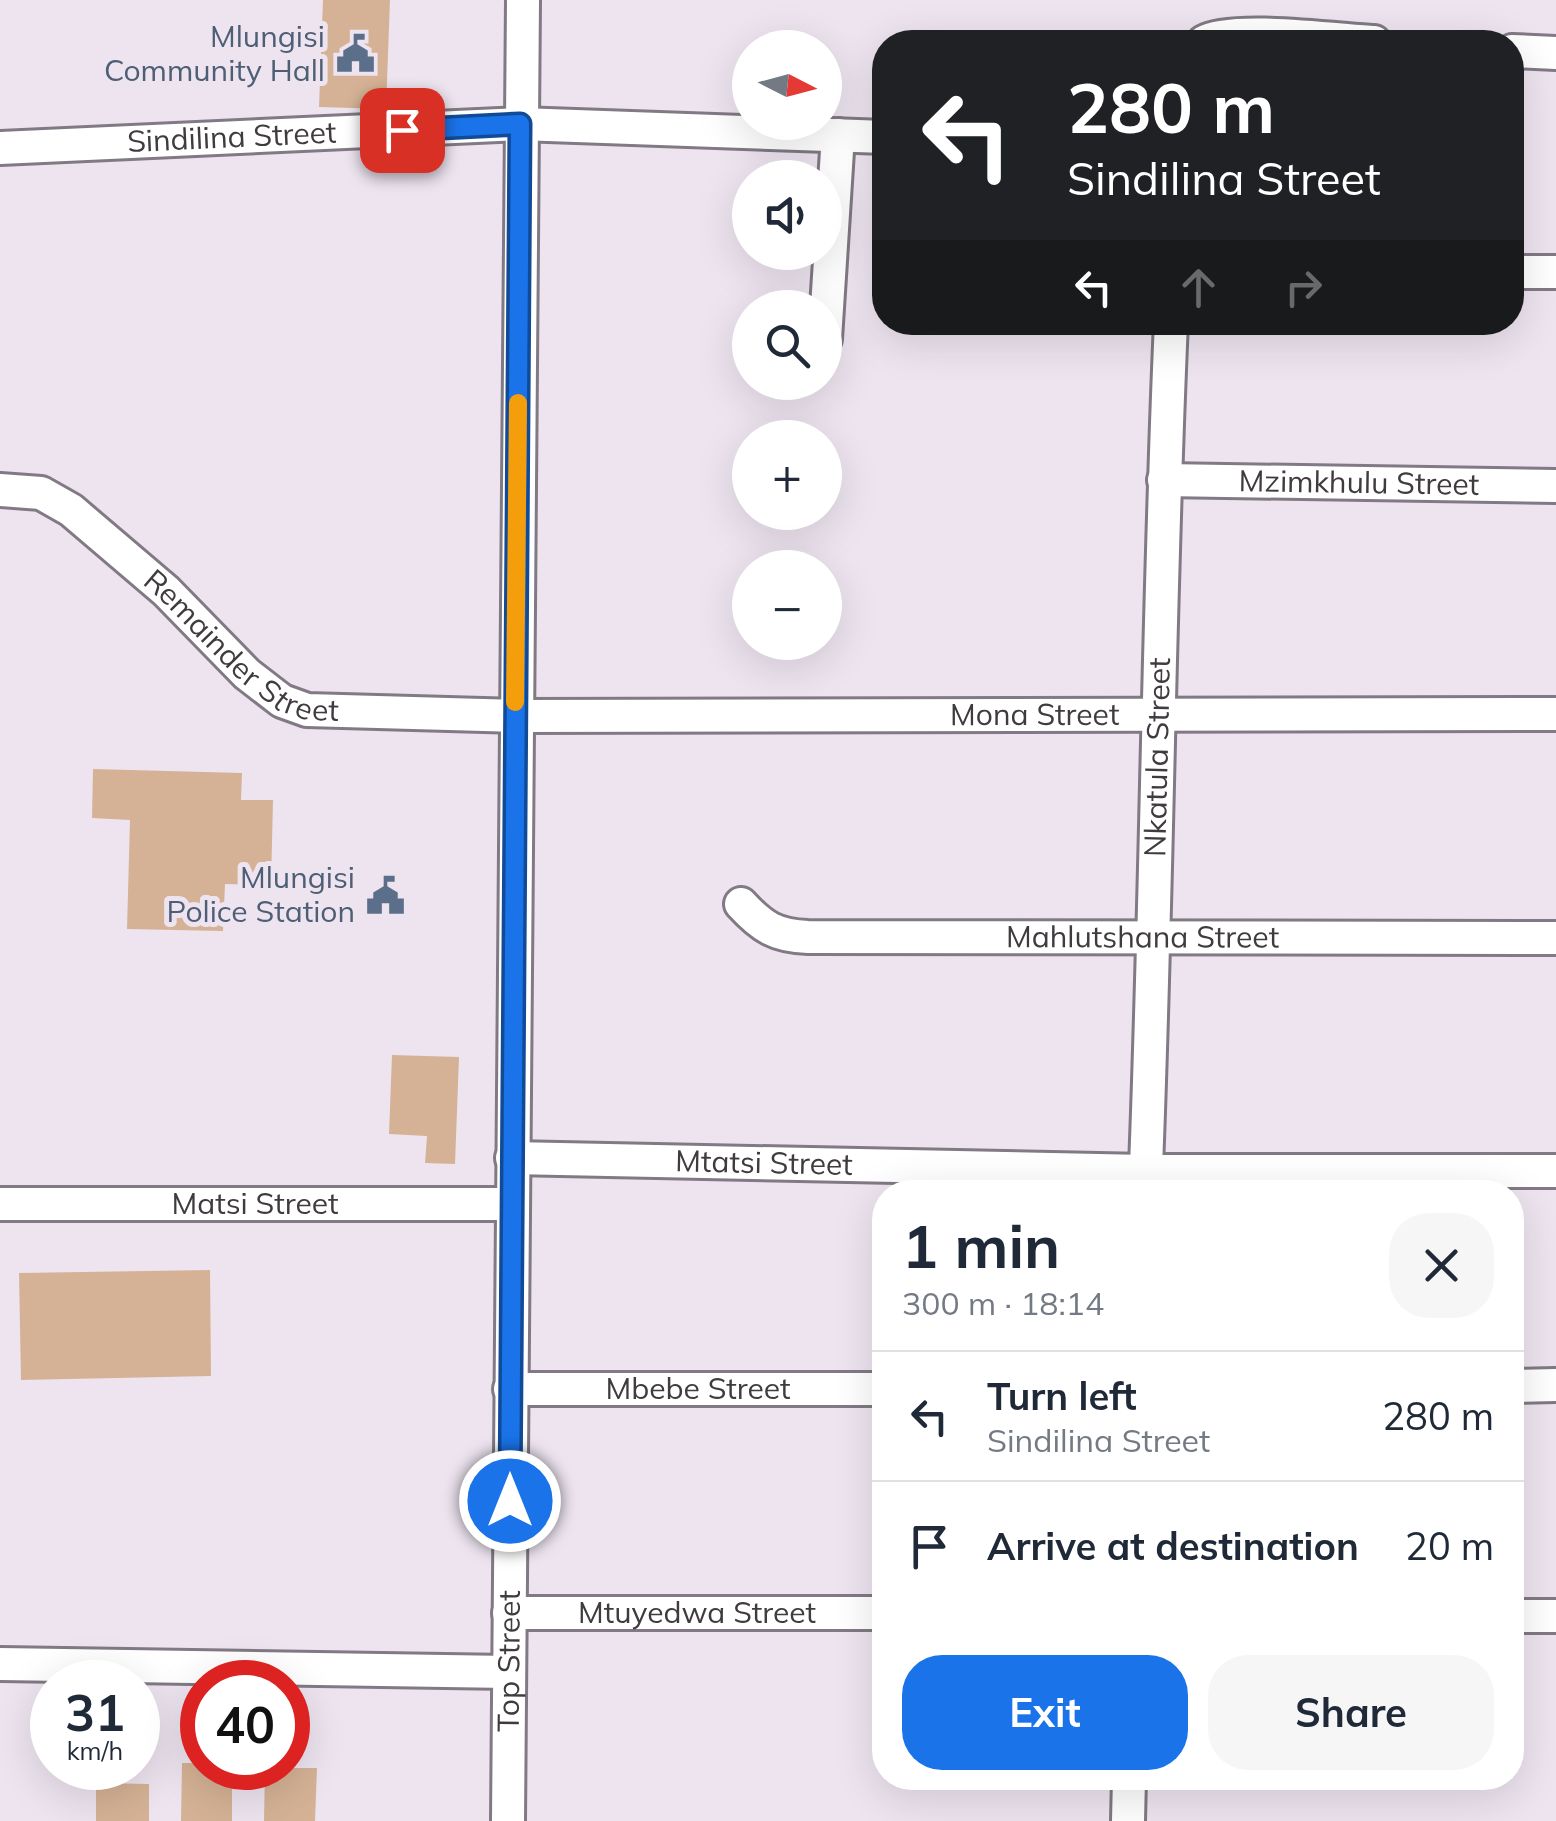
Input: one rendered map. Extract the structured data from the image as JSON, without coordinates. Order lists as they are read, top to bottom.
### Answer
{
  "streets": {
    "street": [
      "Sindilina Street",
      "Mzimkhulu Street",
      "Remainder Street",
      "Mona Street",
      "Nkatula Street",
      "Mahlutshana Street",
      "Mtatsi Street",
      "Matsi Street",
      "Mbebe Street",
      "Mtuyedwa Street",
      "Top Street"
    ]
  },
  "crossings": [
    ["Sindilina Street", "Top Street"],
    ["Mzimkhulu Street", "Nkatula Street"],
    ["Remainder Street", "Mona Street"],
    ["Remainder Street", "Top Street"],
    ["Mona Street", "Nkatula Street"],
    ["Mona Street", "Top Street"],
    ["Nkatula Street", "Mahlutshana Street"],
    ["Mtatsi Street", "Top Street"],
    ["Matsi Street", "Top Street"],
    ["Mbebe Street", "Top Street"],
    ["Mtuyedwa Street", "Top Street"]
  ],
  "places": {
    "public building": ["Mlungisi Community Hall", "Mlungisi Police Station"]
  },
  "north": "right",
  "page": {
    "map_buttons": ["+", "−"],
    "turn": ["280 m", "Sindilina Street"],
    "heading": ["1 min", "300 m · 18:14"],
    "list": [
      {
        "name": "Turn left",
        "note": "Sindilina Street",
        "value": "280 m"
      },
      {
        "name": "Arrive at destination",
        "value": "20 m"
      }
    ],
    "buttons": ["Exit", "Share"],
    "speed": "31 km/h",
    "limit": "40"
  }
}
